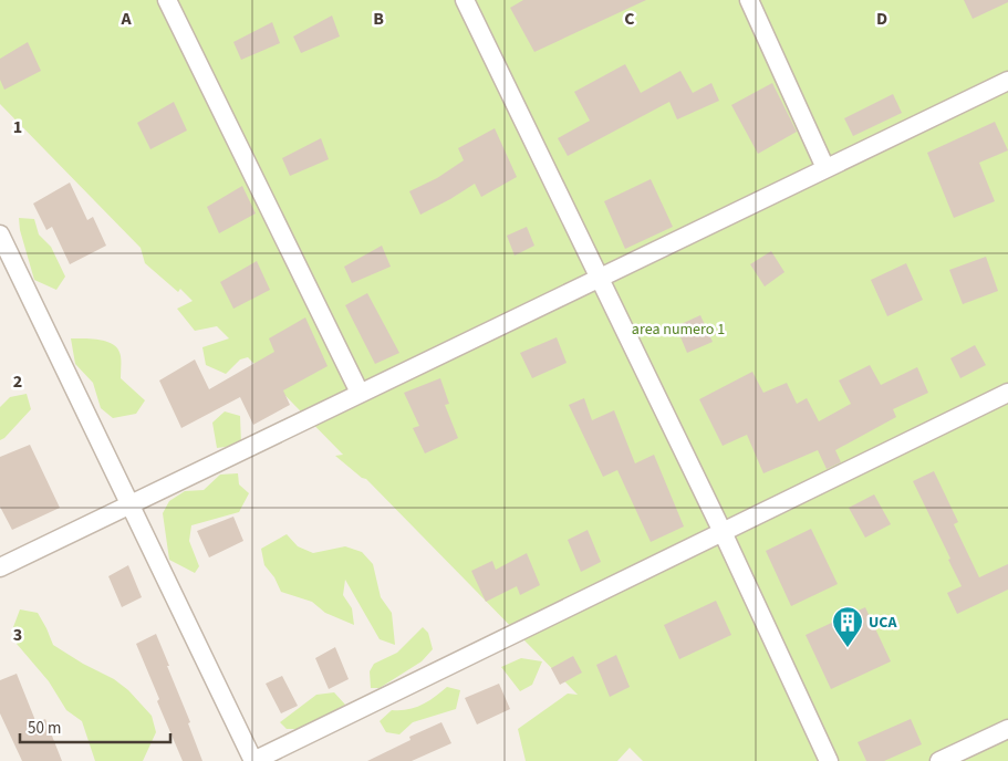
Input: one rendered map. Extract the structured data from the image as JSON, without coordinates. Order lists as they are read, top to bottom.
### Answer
{
  "parks": ["area numero 1"],
  "places": {
    "building": ["UCA"]
  },
  "scale_bar": "50 m",
  "grid": {
    "columns": [
      "A",
      "B",
      "C",
      "D"
    ],
    "rows": ["1", "2", "3"]
  }
}
